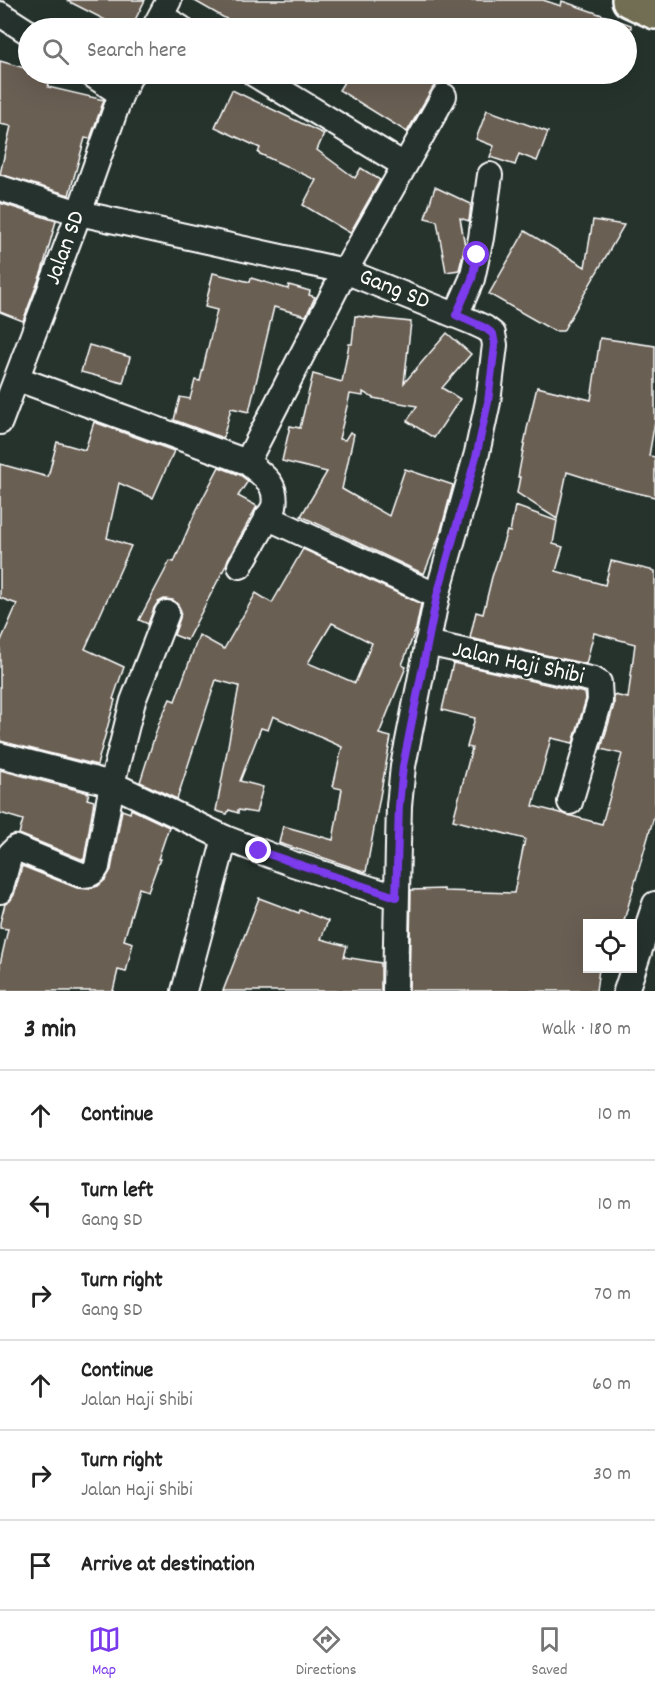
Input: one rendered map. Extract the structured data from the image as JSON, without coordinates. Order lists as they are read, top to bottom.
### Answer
{
  "streets": {
    "street": ["Jalan SD", "Gang SD", "Jalan Haji Shibi"]
  },
  "crossings": [
    ["Jalan SD", "Gang SD"],
    ["Gang SD", "Jalan Haji Shibi"]
  ],
  "page": {
    "search": "Search here",
    "heading": ["3 min", "Walk · 180 m"],
    "list": [
      ["Continue", "10 m"],
      ["Turn left", "Gang SD", "10 m"],
      ["Turn right", "Gang SD", "70 m"],
      ["Continue", "Jalan Haji Shibi", "60 m"],
      ["Turn right", "Jalan Haji Shibi", "30 m"],
      "Arrive at destination"
    ],
    "nav": ["Map", "Directions", "Saved"]
  }
}
